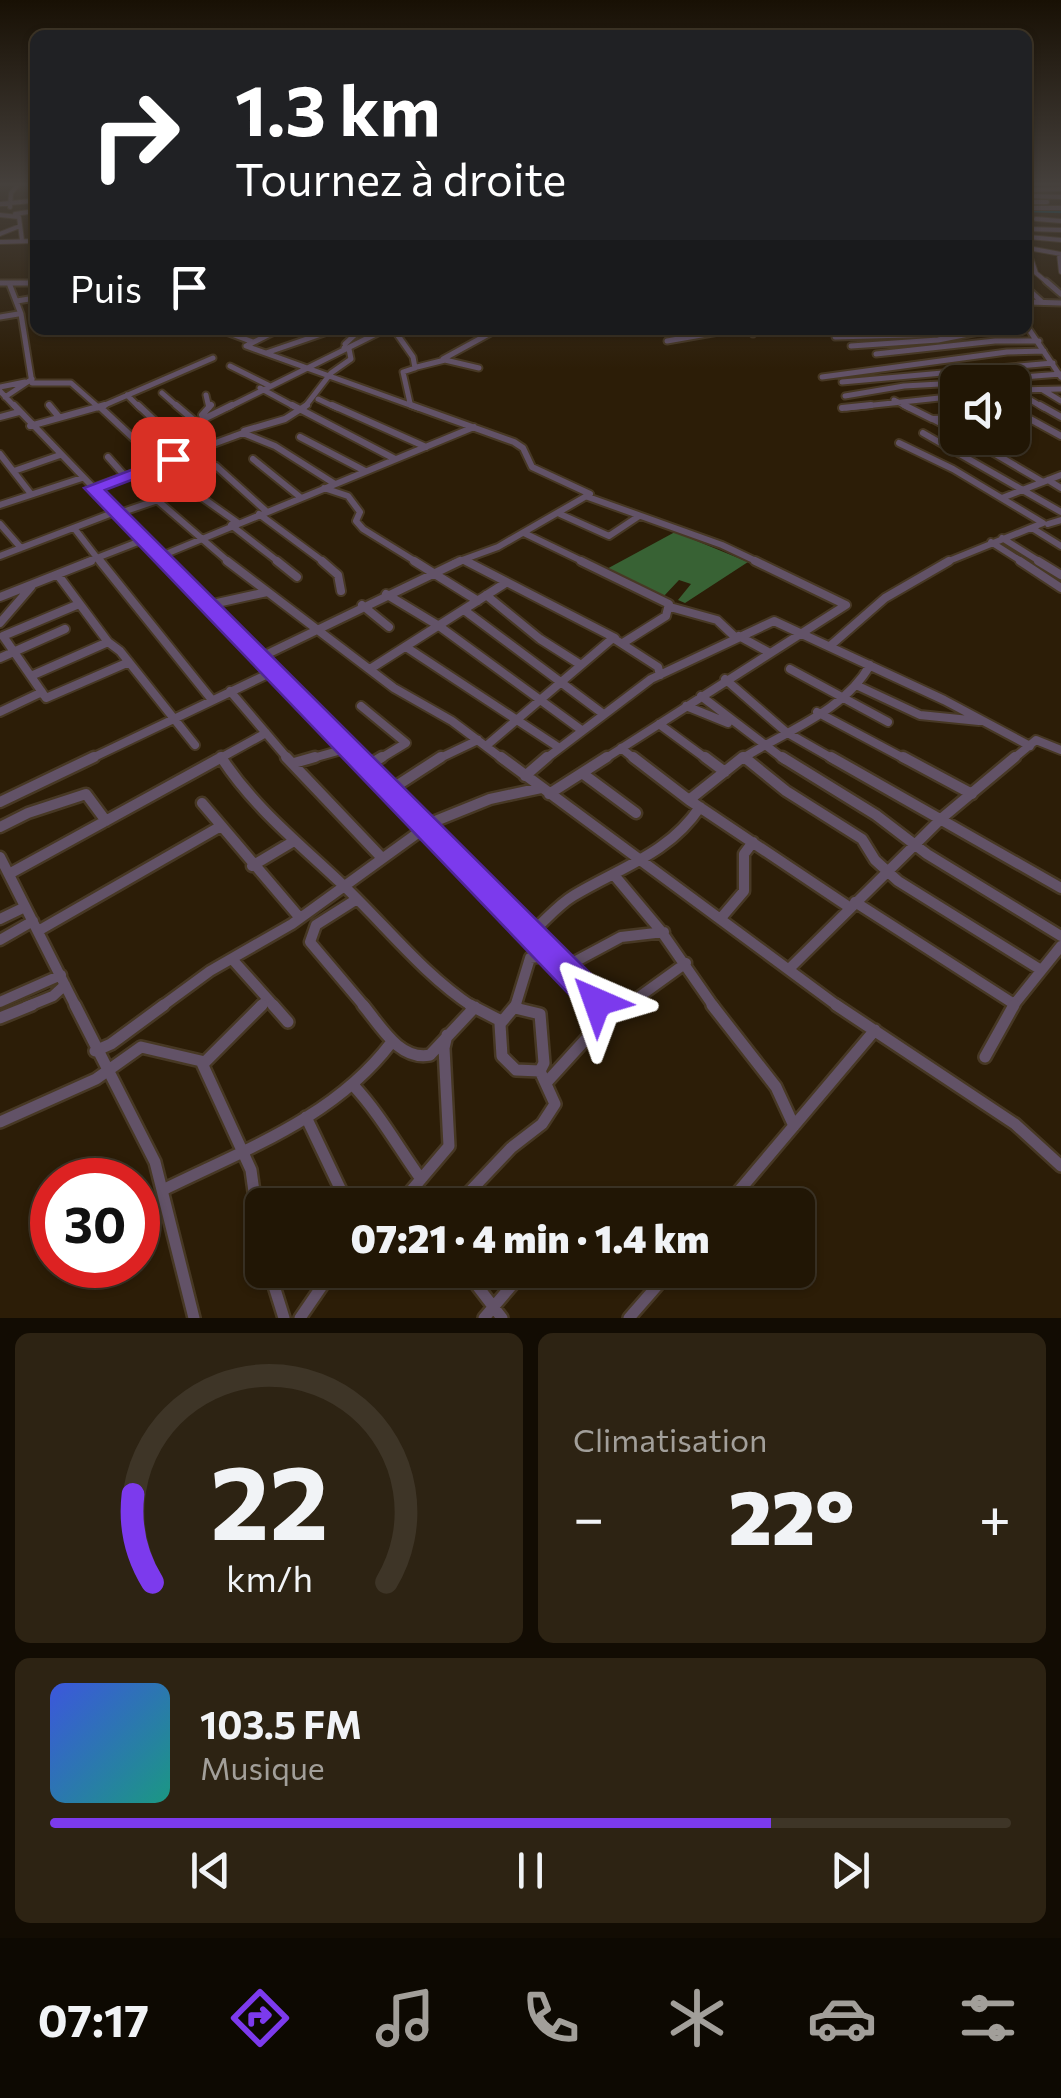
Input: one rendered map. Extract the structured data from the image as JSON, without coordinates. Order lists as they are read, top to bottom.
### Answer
{
  "page": {
    "turn": ["1.3 km", "Tournez à droite"],
    "then": "Puis",
    "limit": "30",
    "trip": "07:21 · 4 min · 1.4 km",
    "tile": "Climatisation",
    "heat": ["−", "22°", "+"],
    "song": ["103.5 FM", "Musique"],
    "tabs": "07:17",
    "gauge": ["22", "km/h"]
  }
}
